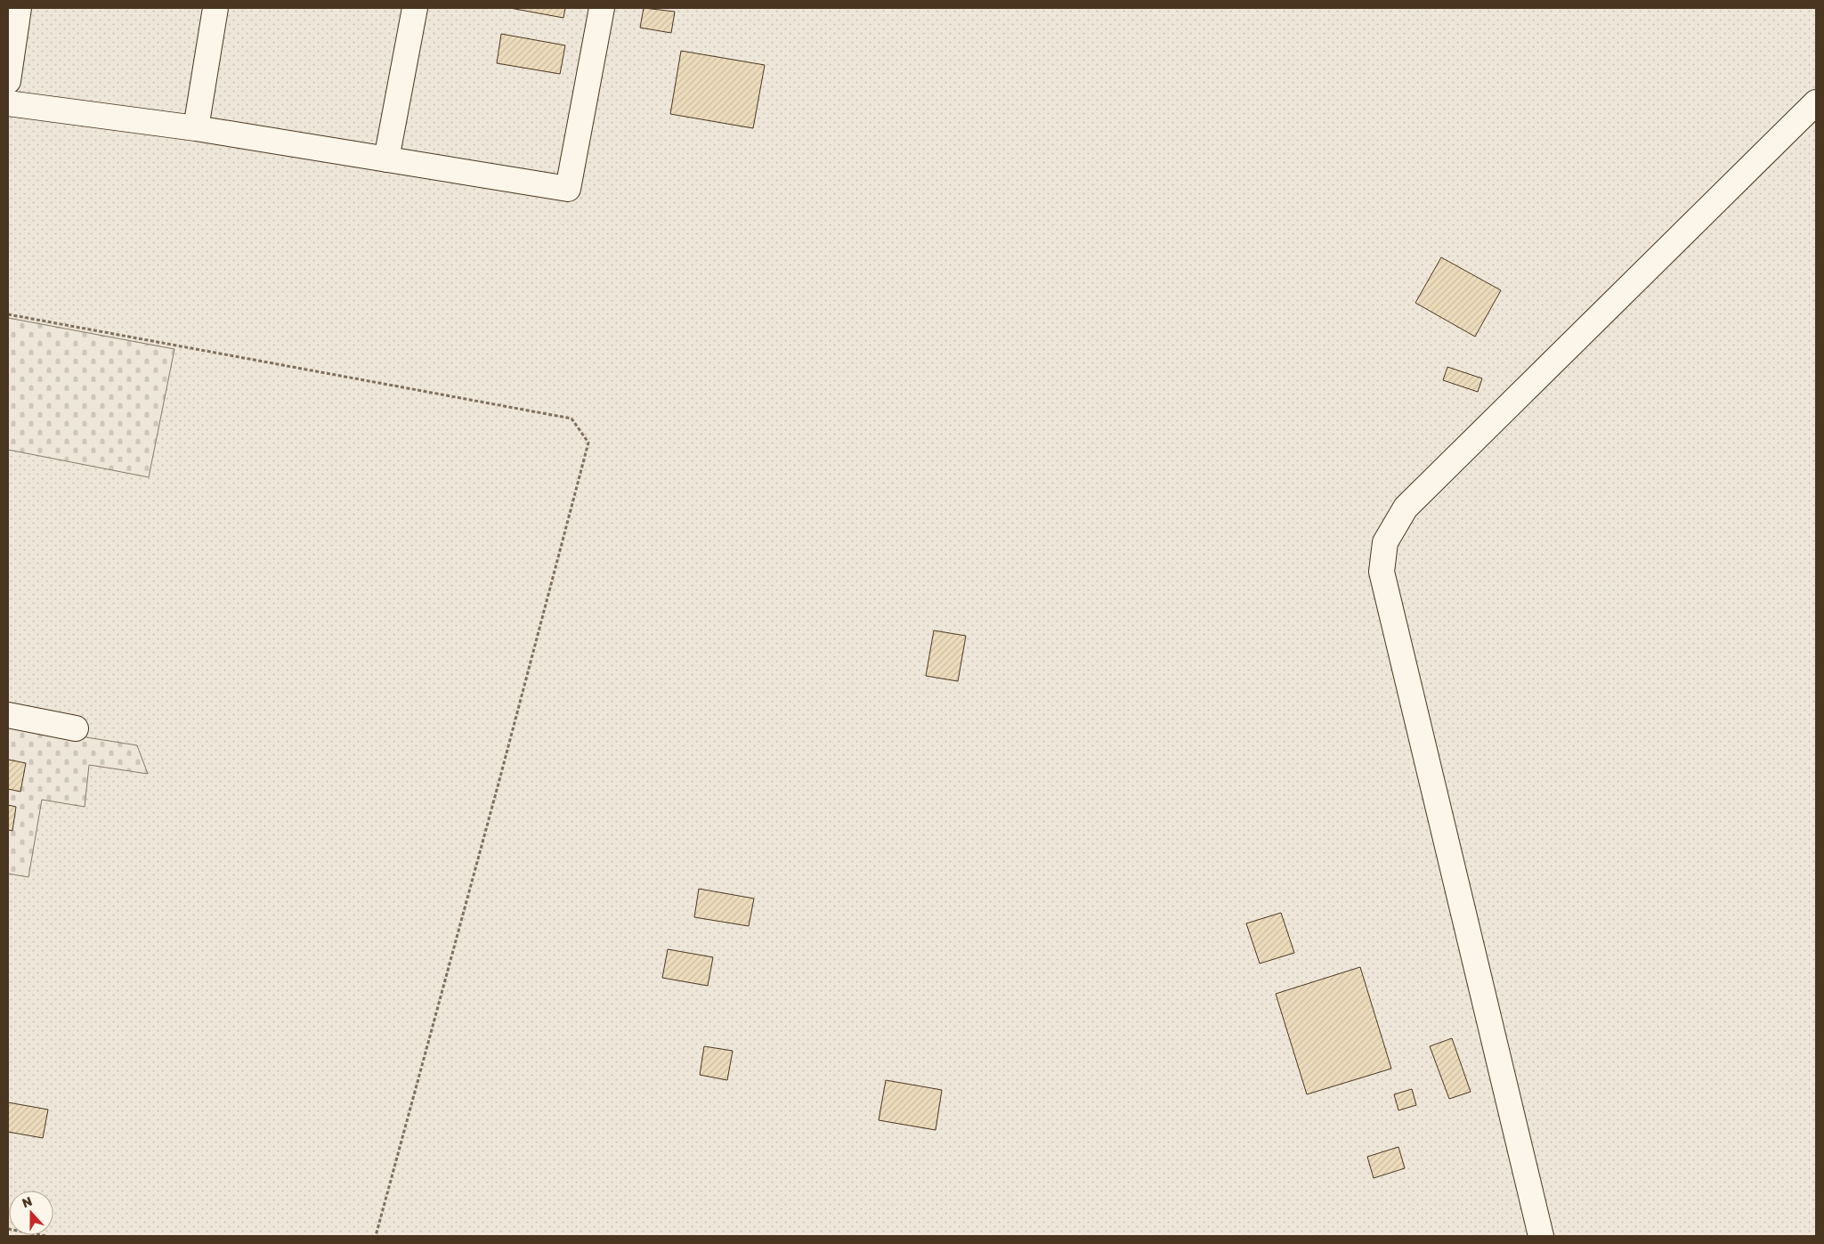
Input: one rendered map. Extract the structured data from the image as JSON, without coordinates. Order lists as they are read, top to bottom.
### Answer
{
  "north": "top"
}
